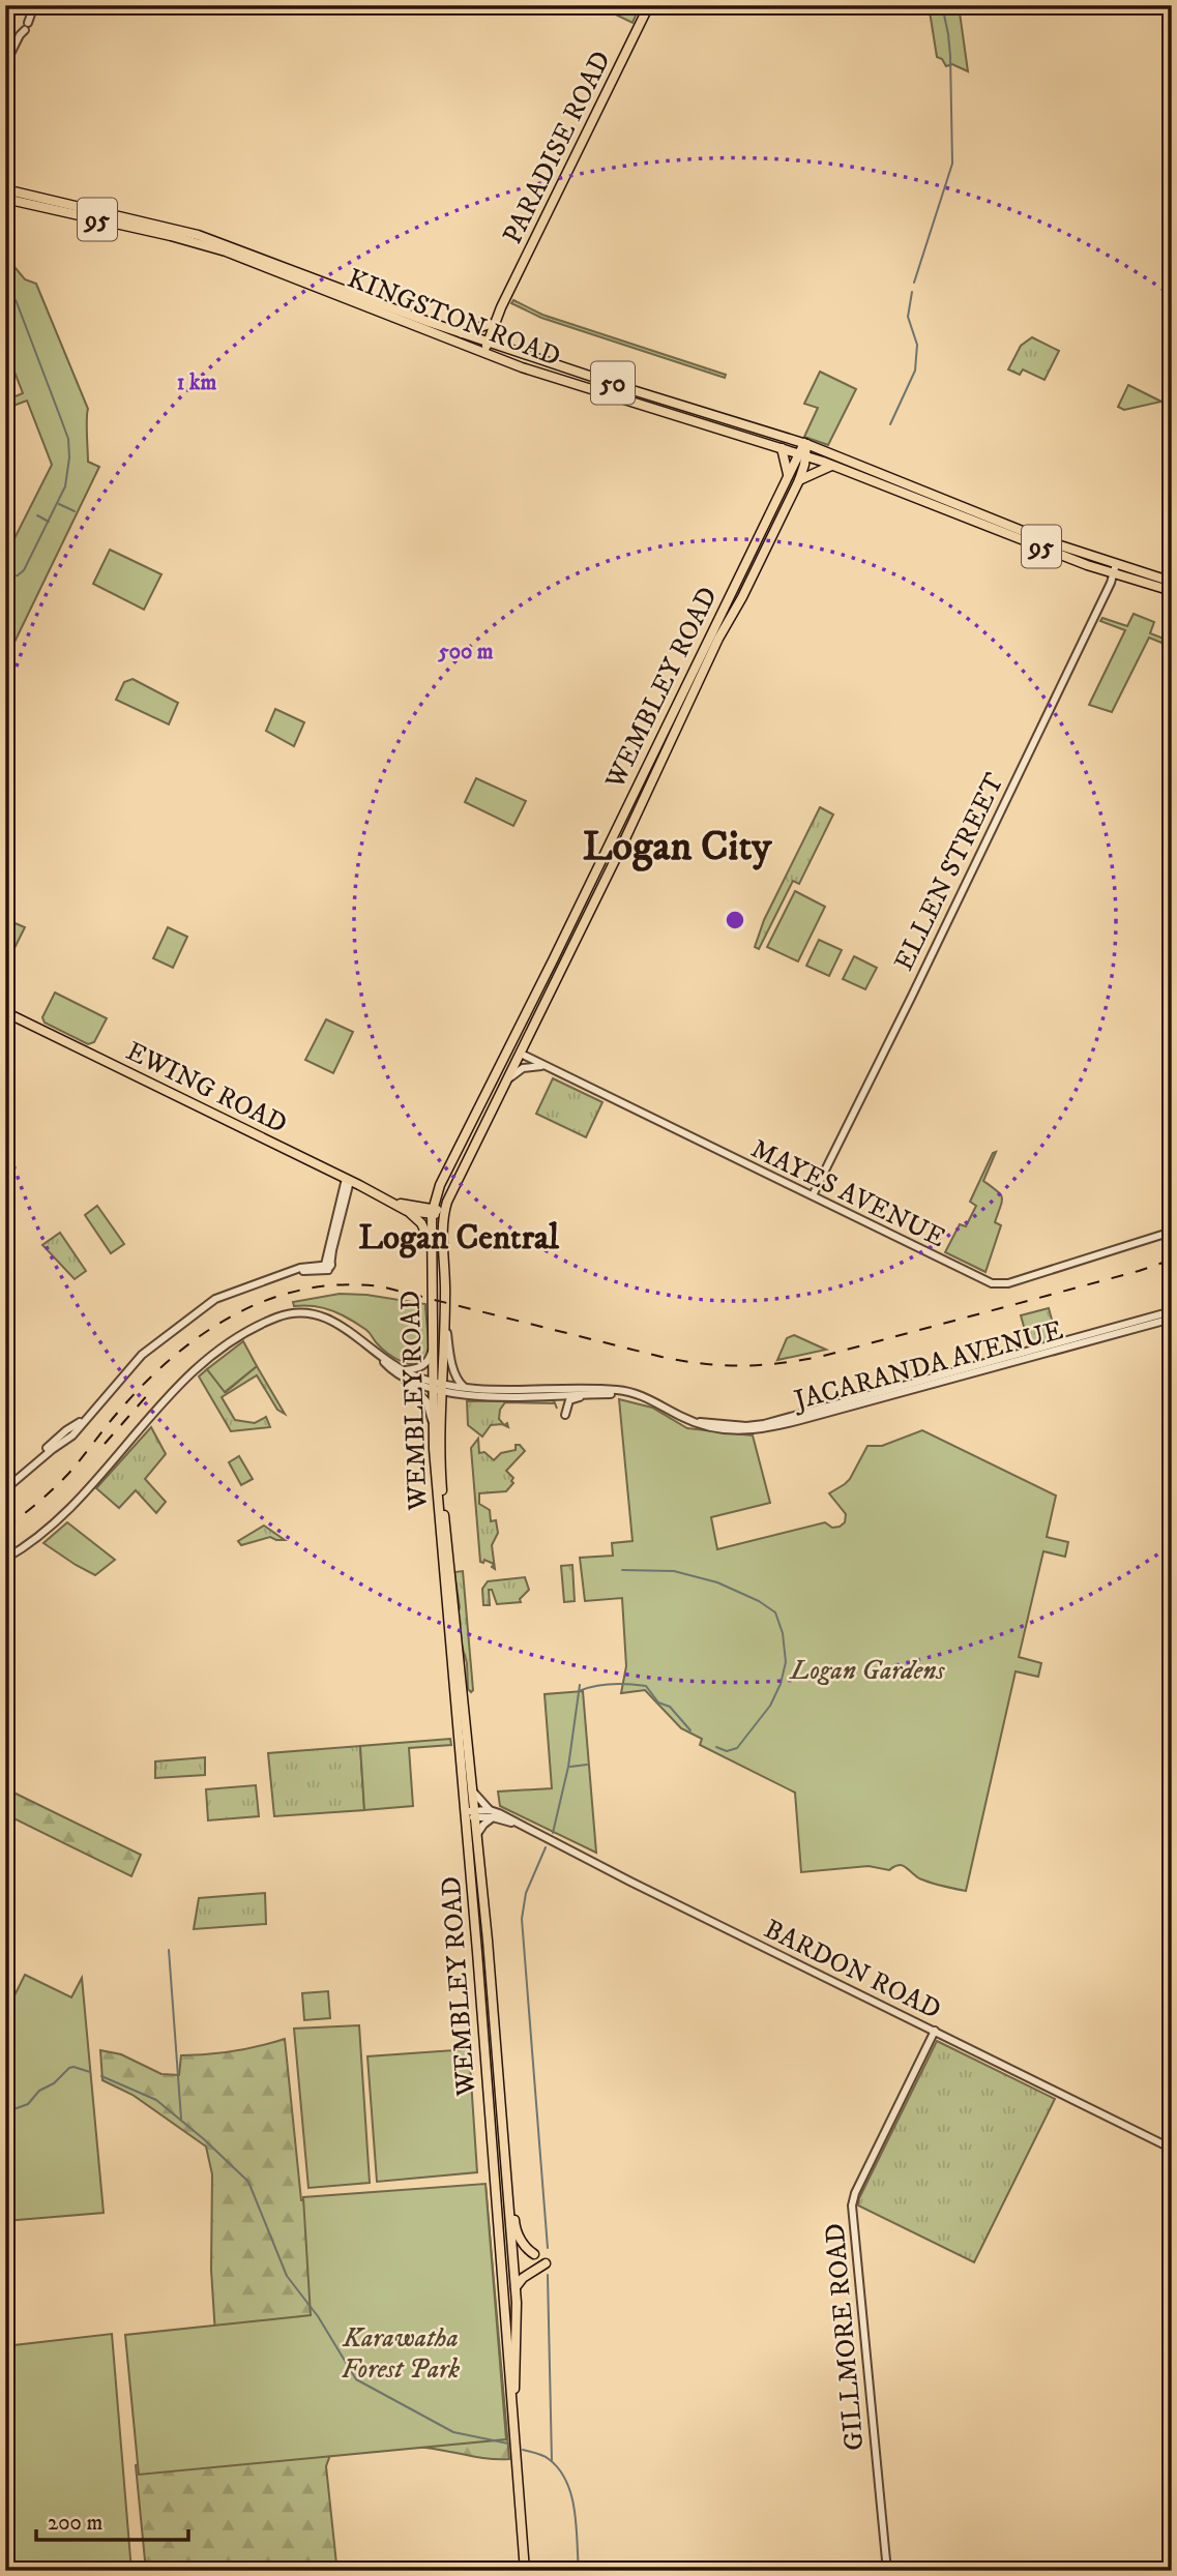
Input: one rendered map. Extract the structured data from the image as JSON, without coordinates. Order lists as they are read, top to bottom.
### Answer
{
  "streets": {
    "main road": [
      "PARADISE ROAD",
      "95",
      "KINGSTON ROAD",
      "50",
      "WEMBLEY ROAD",
      "EWING ROAD"
    ],
    "street": [
      "ELLEN STREET",
      "MAYES AVENUE",
      "JACARANDA AVENUE",
      "BARDON ROAD",
      "GILLMORE ROAD"
    ]
  },
  "crossings": [
    ["PARADISE ROAD", "KINGSTON ROAD"],
    ["KINGSTON ROAD", "WEMBLEY ROAD"],
    ["KINGSTON ROAD", "ELLEN STREET"],
    ["WEMBLEY ROAD", "EWING ROAD"],
    ["WEMBLEY ROAD", "MAYES AVENUE"],
    ["WEMBLEY ROAD", "JACARANDA AVENUE"],
    ["WEMBLEY ROAD", "BARDON ROAD"],
    ["ELLEN STREET", "MAYES AVENUE"],
    ["BARDON ROAD", "GILLMORE ROAD"]
  ],
  "districts": ["Logan City", "Logan Central"],
  "parks": ["Logan Gardens", "Karawatha Forest Park"],
  "scale_bar": "200 m",
  "rings": ["1 km", "500 m"]
}
